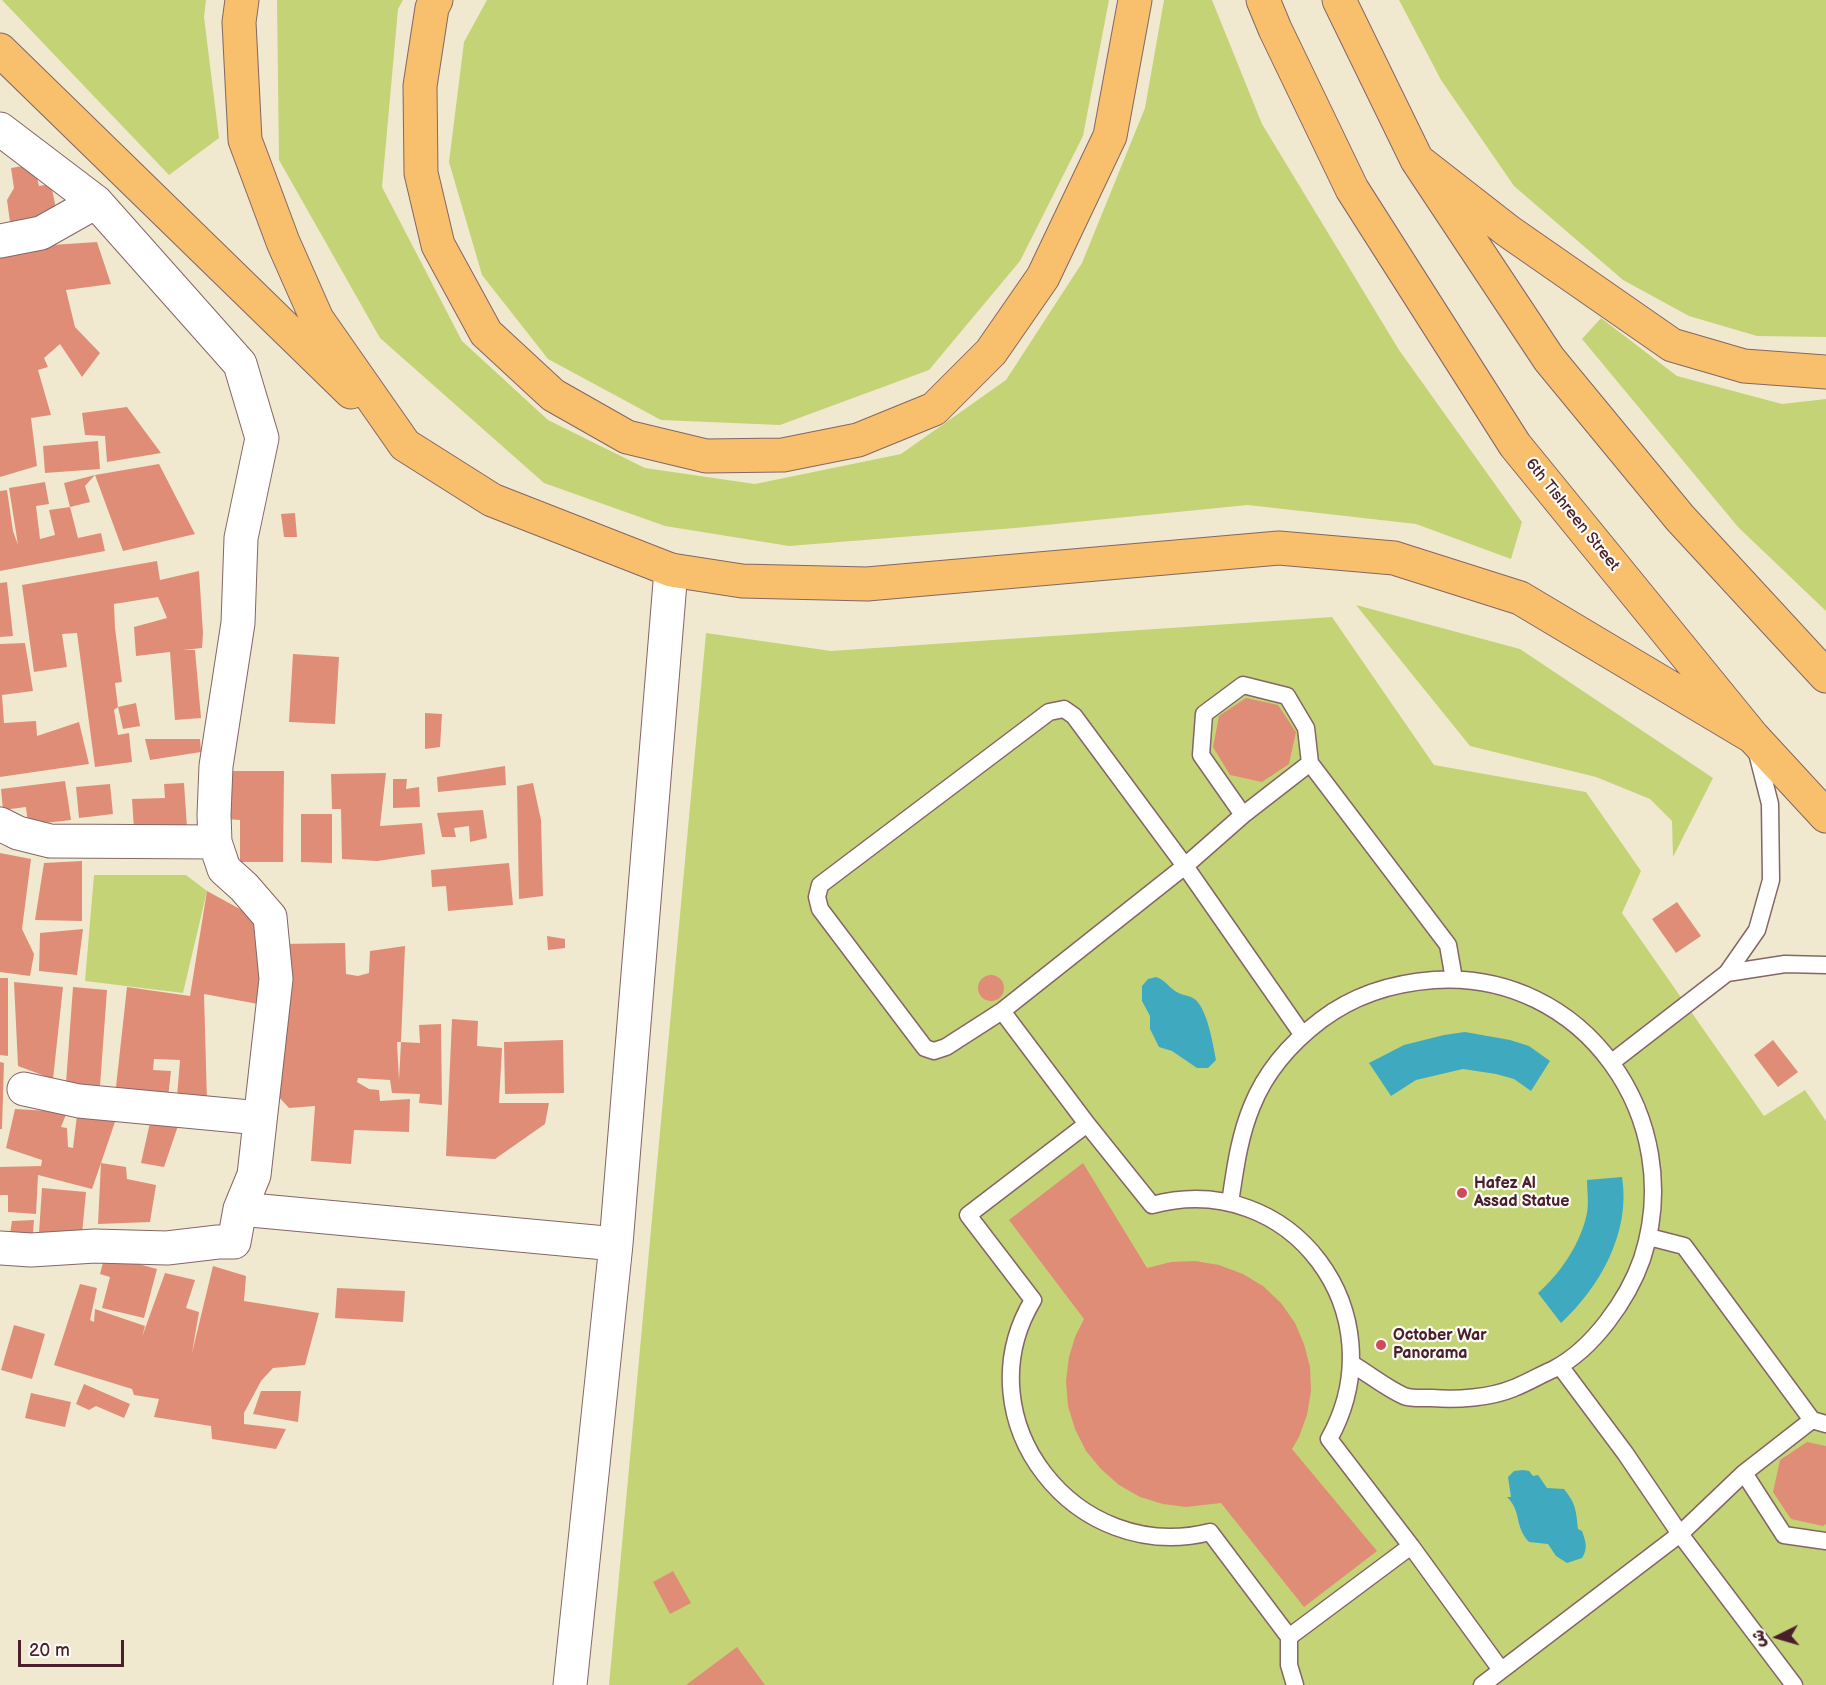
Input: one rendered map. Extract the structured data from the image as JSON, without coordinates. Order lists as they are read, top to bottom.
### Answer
{
  "streets": {
    "highway": ["6th Tishreen Street"]
  },
  "places": ["Hafez Al Assad Statue", "October War Panorama"],
  "scale_bar": "20 m",
  "north": "left"
}
